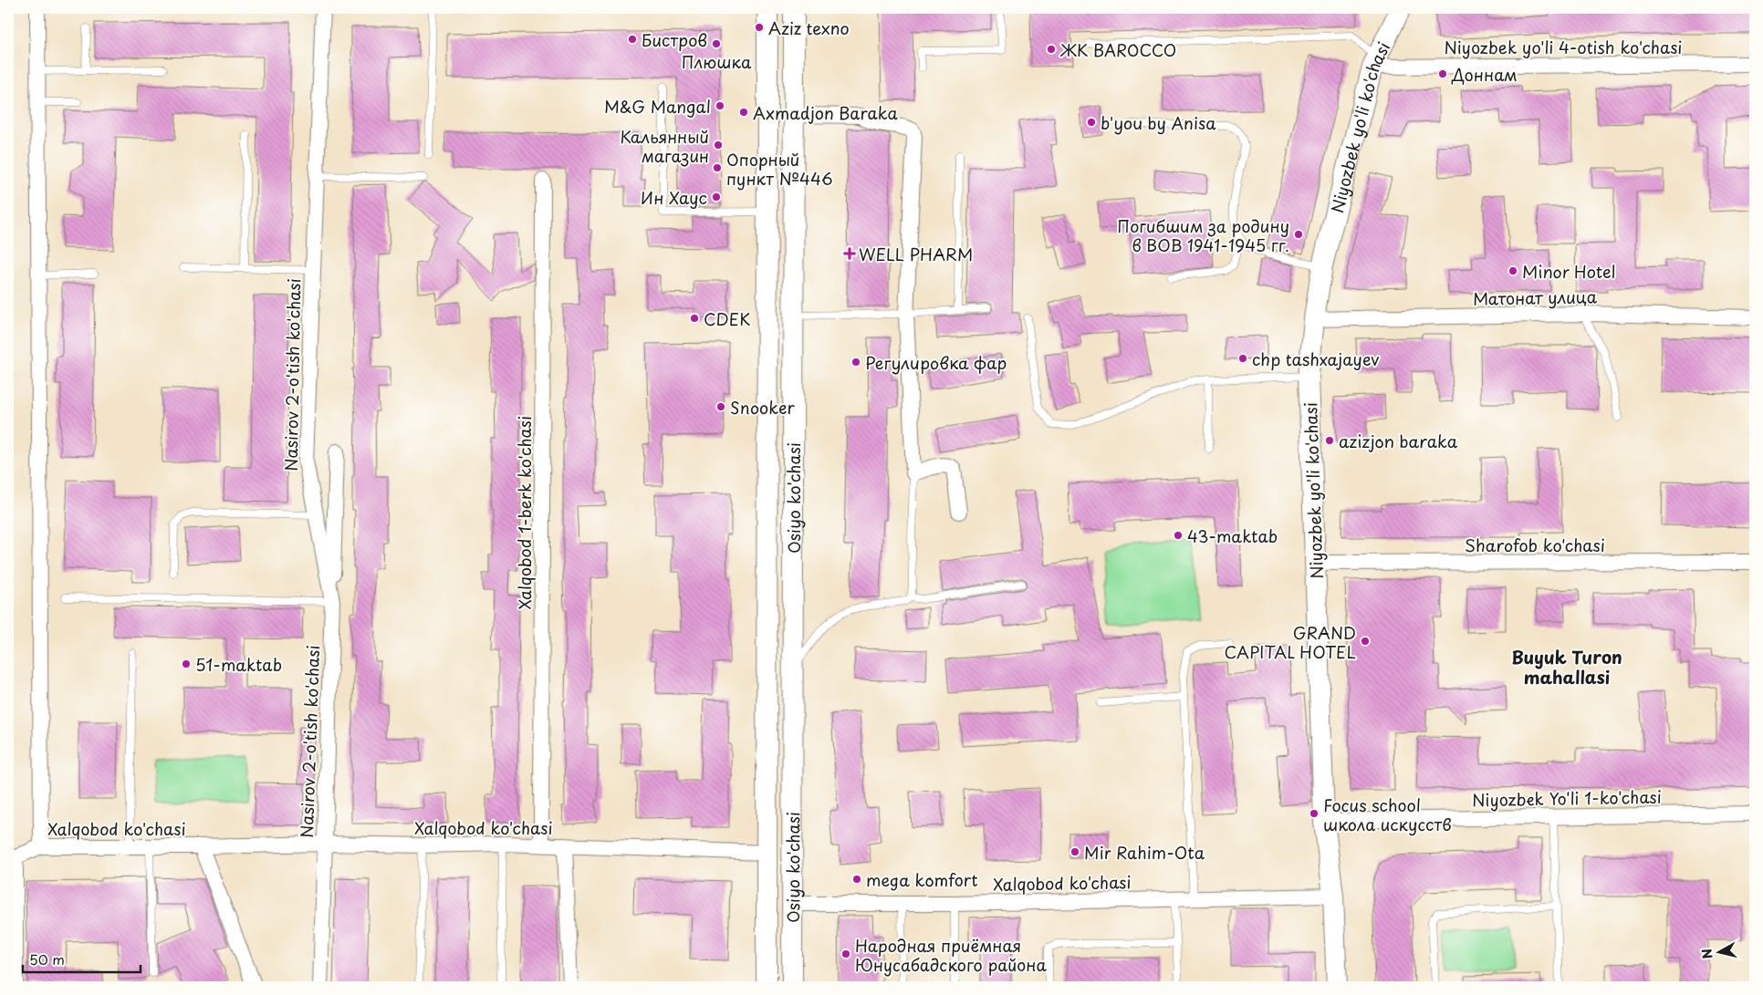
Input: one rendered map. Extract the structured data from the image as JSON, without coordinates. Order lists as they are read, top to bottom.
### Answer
{
  "streets": {
    "main road": ["Niyozbek yo'li ko'chasi", "Osiyo ko'chasi"],
    "street": [
      "Niyozbek yo'li 4-otish ko'chasi",
      "Матонат улица",
      "Nasirov 2-o'tish ko'chasi",
      "Xalqobod 1-berk ko'chasi",
      "Sharofob ko'chasi",
      "Niyozbek Yo'li 1-ko'chasi",
      "Xalqobod ko'chasi"
    ]
  },
  "crossings": [
    ["Niyozbek yo'li 4-otish ko'chasi", "Niyozbek yo'li ko'chasi"],
    ["Niyozbek yo'li ko'chasi", "Матонат улица"],
    ["Niyozbek yo'li ko'chasi", "Sharofob ko'chasi"],
    ["Niyozbek yo'li ko'chasi", "Niyozbek Yo'li 1-ko'chasi"],
    ["Niyozbek yo'li ko'chasi", "Xalqobod ko'chasi"],
    ["Nasirov 2-o'tish ko'chasi", "Xalqobod ko'chasi"],
    ["Osiyo ko'chasi", "Xalqobod ko'chasi"],
    ["Xalqobod 1-berk ko'chasi", "Xalqobod ko'chasi"]
  ],
  "districts": ["Buyuk Turon mahallasi"],
  "places": {
    "other": [
      "Aziz texno",
      "Бистров",
      "Плюшка",
      "ЖК BAROCCO",
      "Доннам",
      "M&G Mangal",
      "Axmadjon Baraka",
      "b'you by Anisa",
      "Кальянный магазин",
      "Опорный пункт №446",
      "Ин Хаус",
      "Погибшим за родину в ВОВ 1941-1945 гг.",
      "Minor Hotel",
      "CDEK",
      "chp tashxajayev",
      "Регулировка фар",
      "Snooker",
      "azizjon baraka",
      "43-maktab",
      "GRAND CAPITAL HOTEL",
      "51-maktab",
      "Focus school школа искусств",
      "Mir Rahim-Ota",
      "mega komfort",
      "Народная приёмная Юнусабадского района"
    ],
    "health": ["WELL PHARM"]
  },
  "scale_bar": "50 m",
  "north": "left"
}
